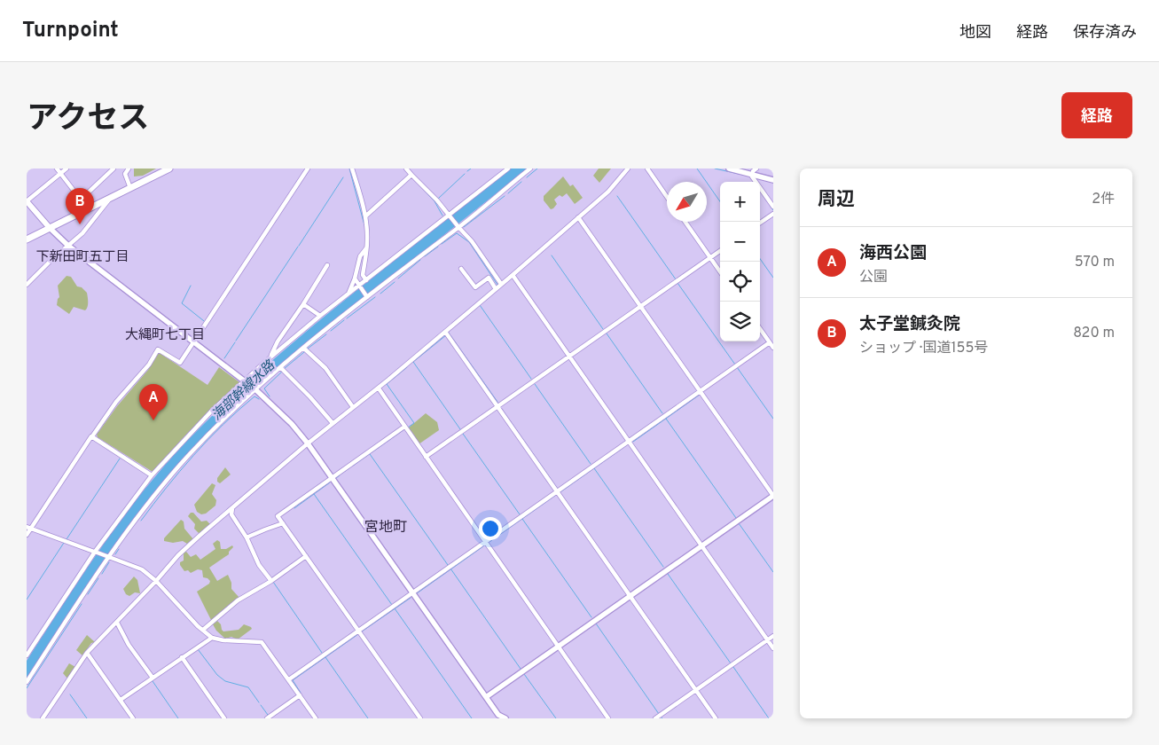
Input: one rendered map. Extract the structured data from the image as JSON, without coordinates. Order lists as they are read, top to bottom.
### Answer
{
  "districts": ["下新田町五丁目", "大縄町七丁目", "宮地町"],
  "water": ["海部幹線水路"],
  "north": "bottom left",
  "page": {
    "header": "Turnpoint",
    "nav": ["地図", "経路", "保存済み"],
    "title": "アクセス",
    "buttons": "経路",
    "heading": ["周辺", "2件"],
    "map_buttons": ["+", "−"],
    "pins": ["B", "A"],
    "list": [
      {
        "mark": "A",
        "name": "海西公園",
        "note": "公園",
        "value": "570 m"
      },
      {
        "mark": "B",
        "name": "太子堂鍼灸院",
        "note": "ショップ · 国道155号",
        "value": "820 m"
      }
    ]
  }
}
